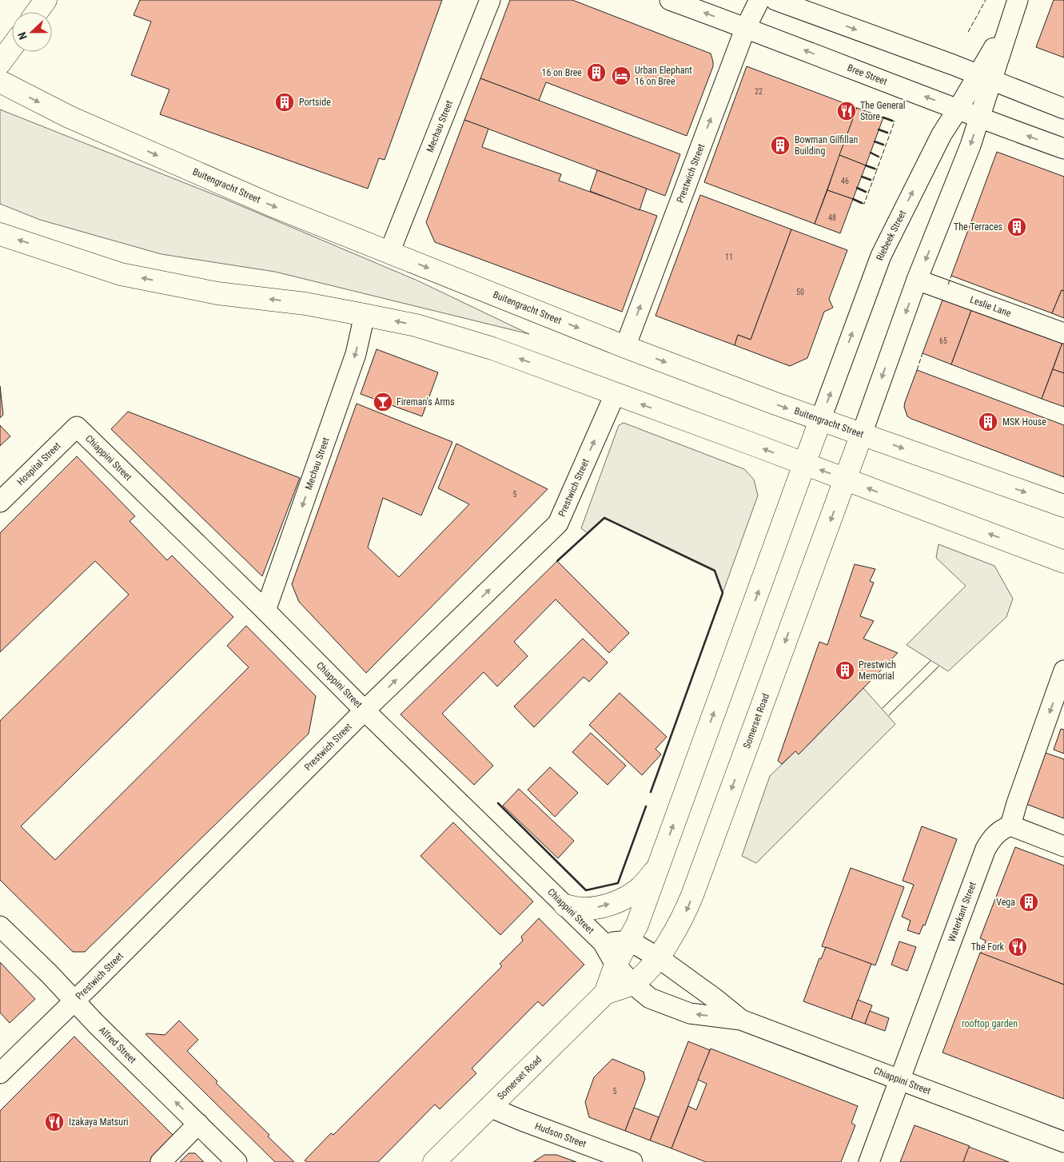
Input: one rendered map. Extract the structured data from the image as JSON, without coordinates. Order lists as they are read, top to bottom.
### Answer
{
  "streets": {
    "main road": ["Buitengracht Street", "Riebeek Street", "Somerset Road"],
    "street": [
      "Bree Street",
      "Mechau Street",
      "Prestwich Street",
      "Leslie Lane",
      "Chiappini Street",
      "Hospital Street",
      "Waterkant Street",
      "Alfred Street",
      "Hudson Street"
    ]
  },
  "crossings": [
    ["Bree Street", "Prestwich Street"],
    ["Bree Street", "Riebeek Street"],
    ["Mechau Street", "Buitengracht Street"],
    ["Mechau Street", "Chiappini Street"],
    ["Prestwich Street", "Buitengracht Street"],
    ["Prestwich Street", "Chiappini Street"],
    ["Prestwich Street", "Alfred Street"],
    ["Buitengracht Street", "Riebeek Street"],
    ["Riebeek Street", "Leslie Lane"],
    ["Riebeek Street", "Somerset Road"],
    ["Chiappini Street", "Hospital Street"],
    ["Chiappini Street", "Somerset Road"],
    ["Chiappini Street", "Waterkant Street"],
    ["Somerset Road", "Hudson Street"]
  ],
  "one_way": ["Mechau Street", "Prestwich Street", "Alfred Street"],
  "parks": ["rooftop garden"],
  "places": {
    "building": [
      "16 on Bree",
      "Portside",
      "Bowman Gilfillan Building",
      "The Terraces",
      "MSK House",
      "Prestwich Memorial",
      "Vega"
    ],
    "hotel": ["Urban Elephant 16 on Bree"],
    "restaurant": ["The General Store", "The Fork", "Izakaya Matsuri"],
    "bar": ["Fireman's Arms"]
  },
  "house_numbers": [
    "22",
    "46",
    "48",
    "11",
    "50",
    "65",
    "5",
    "5"
  ],
  "north": "left"
}
